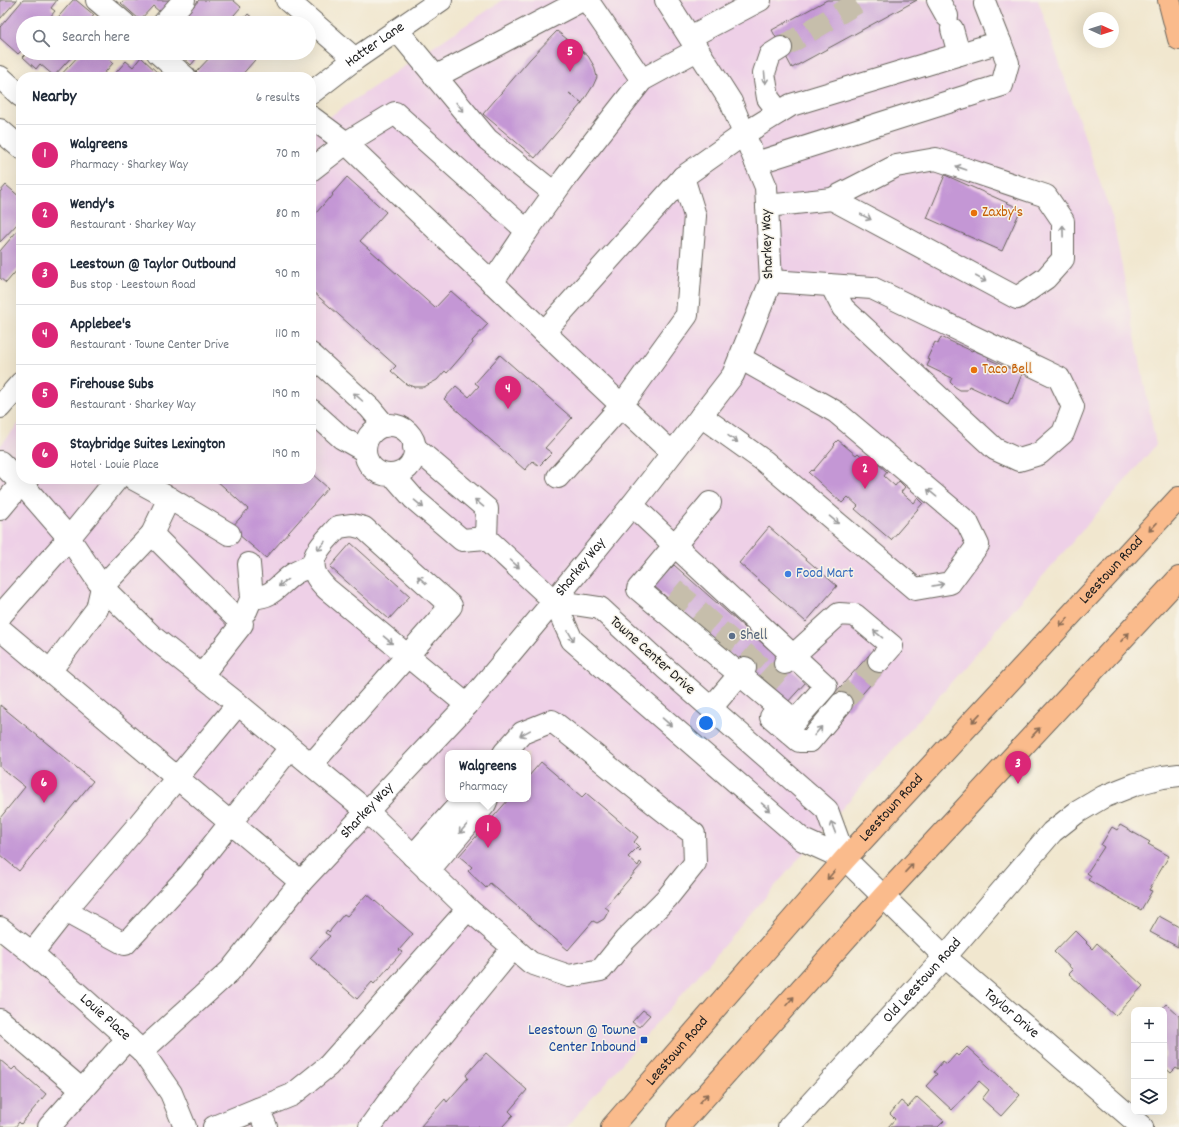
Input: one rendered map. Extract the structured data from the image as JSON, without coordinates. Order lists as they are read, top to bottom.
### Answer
{
  "streets": {
    "main road": ["Leestown Road"],
    "street": [
      "Hatter Lane",
      "Sharkey Way",
      "Towne Center Drive",
      "Old Leestown Road",
      "Taylor Drive",
      "Louie Place"
    ]
  },
  "crossings": [
    ["Sharkey Way", "Towne Center Drive"],
    ["Sharkey Way", "Louie Place"],
    ["Leestown Road", "Towne Center Drive"],
    ["Towne Center Drive", "Taylor Drive"],
    ["Old Leestown Road", "Taylor Drive"]
  ],
  "places": {
    "other": [
      "Zaxby's",
      "Taco Bell",
      "Food Mart",
      "Shell"
    ],
    "transit": ["Leestown @ Towne Center Inbound"]
  },
  "north": "right",
  "page": {
    "search": "Search here",
    "pins": [
      "5",
      "4",
      "2",
      "3",
      "6",
      "1"
    ],
    "heading": ["Nearby", "6 results"],
    "list": [
      {
        "mark": "1",
        "name": "Walgreens",
        "note": "Pharmacy · Sharkey Way",
        "value": "70 m"
      },
      {
        "mark": "2",
        "name": "Wendy's",
        "note": "Restaurant · Sharkey Way",
        "value": "80 m"
      },
      {
        "mark": "3",
        "name": "Leestown @ Taylor Outbound",
        "note": "Bus stop · Leestown Road",
        "value": "90 m"
      },
      {
        "mark": "4",
        "name": "Applebee's",
        "note": "Restaurant · Towne Center Drive",
        "value": "110 m"
      },
      {
        "mark": "5",
        "name": "Firehouse Subs",
        "note": "Restaurant · Sharkey Way",
        "value": "190 m"
      },
      {
        "mark": "6",
        "name": "Staybridge Suites Lexington",
        "note": "Hotel · Louie Place",
        "value": "190 m"
      }
    ],
    "popup": ["Walgreens", "Pharmacy"],
    "map_buttons": ["+", "−"]
  }
}
